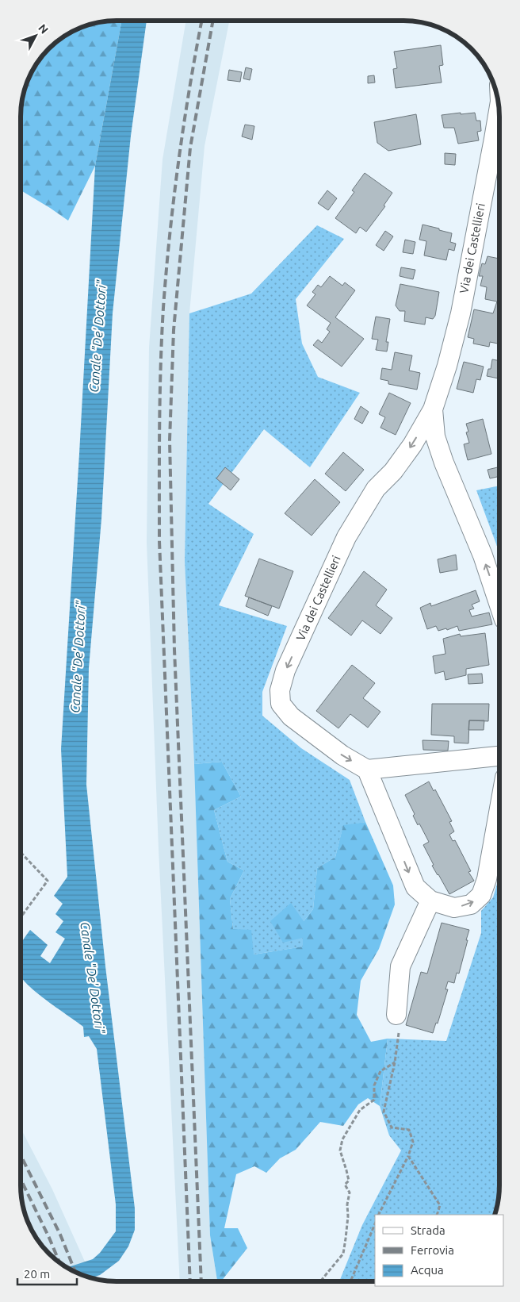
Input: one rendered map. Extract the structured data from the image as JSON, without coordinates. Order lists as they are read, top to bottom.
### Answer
{
  "streets": {
    "street": ["Via dei Castellieri"]
  },
  "water": ["Canale \"De' Dottori\""],
  "legend": ["Strada", "Ferrovia", "Acqua"],
  "scale_bar": "20 m",
  "north": "top right"
}
